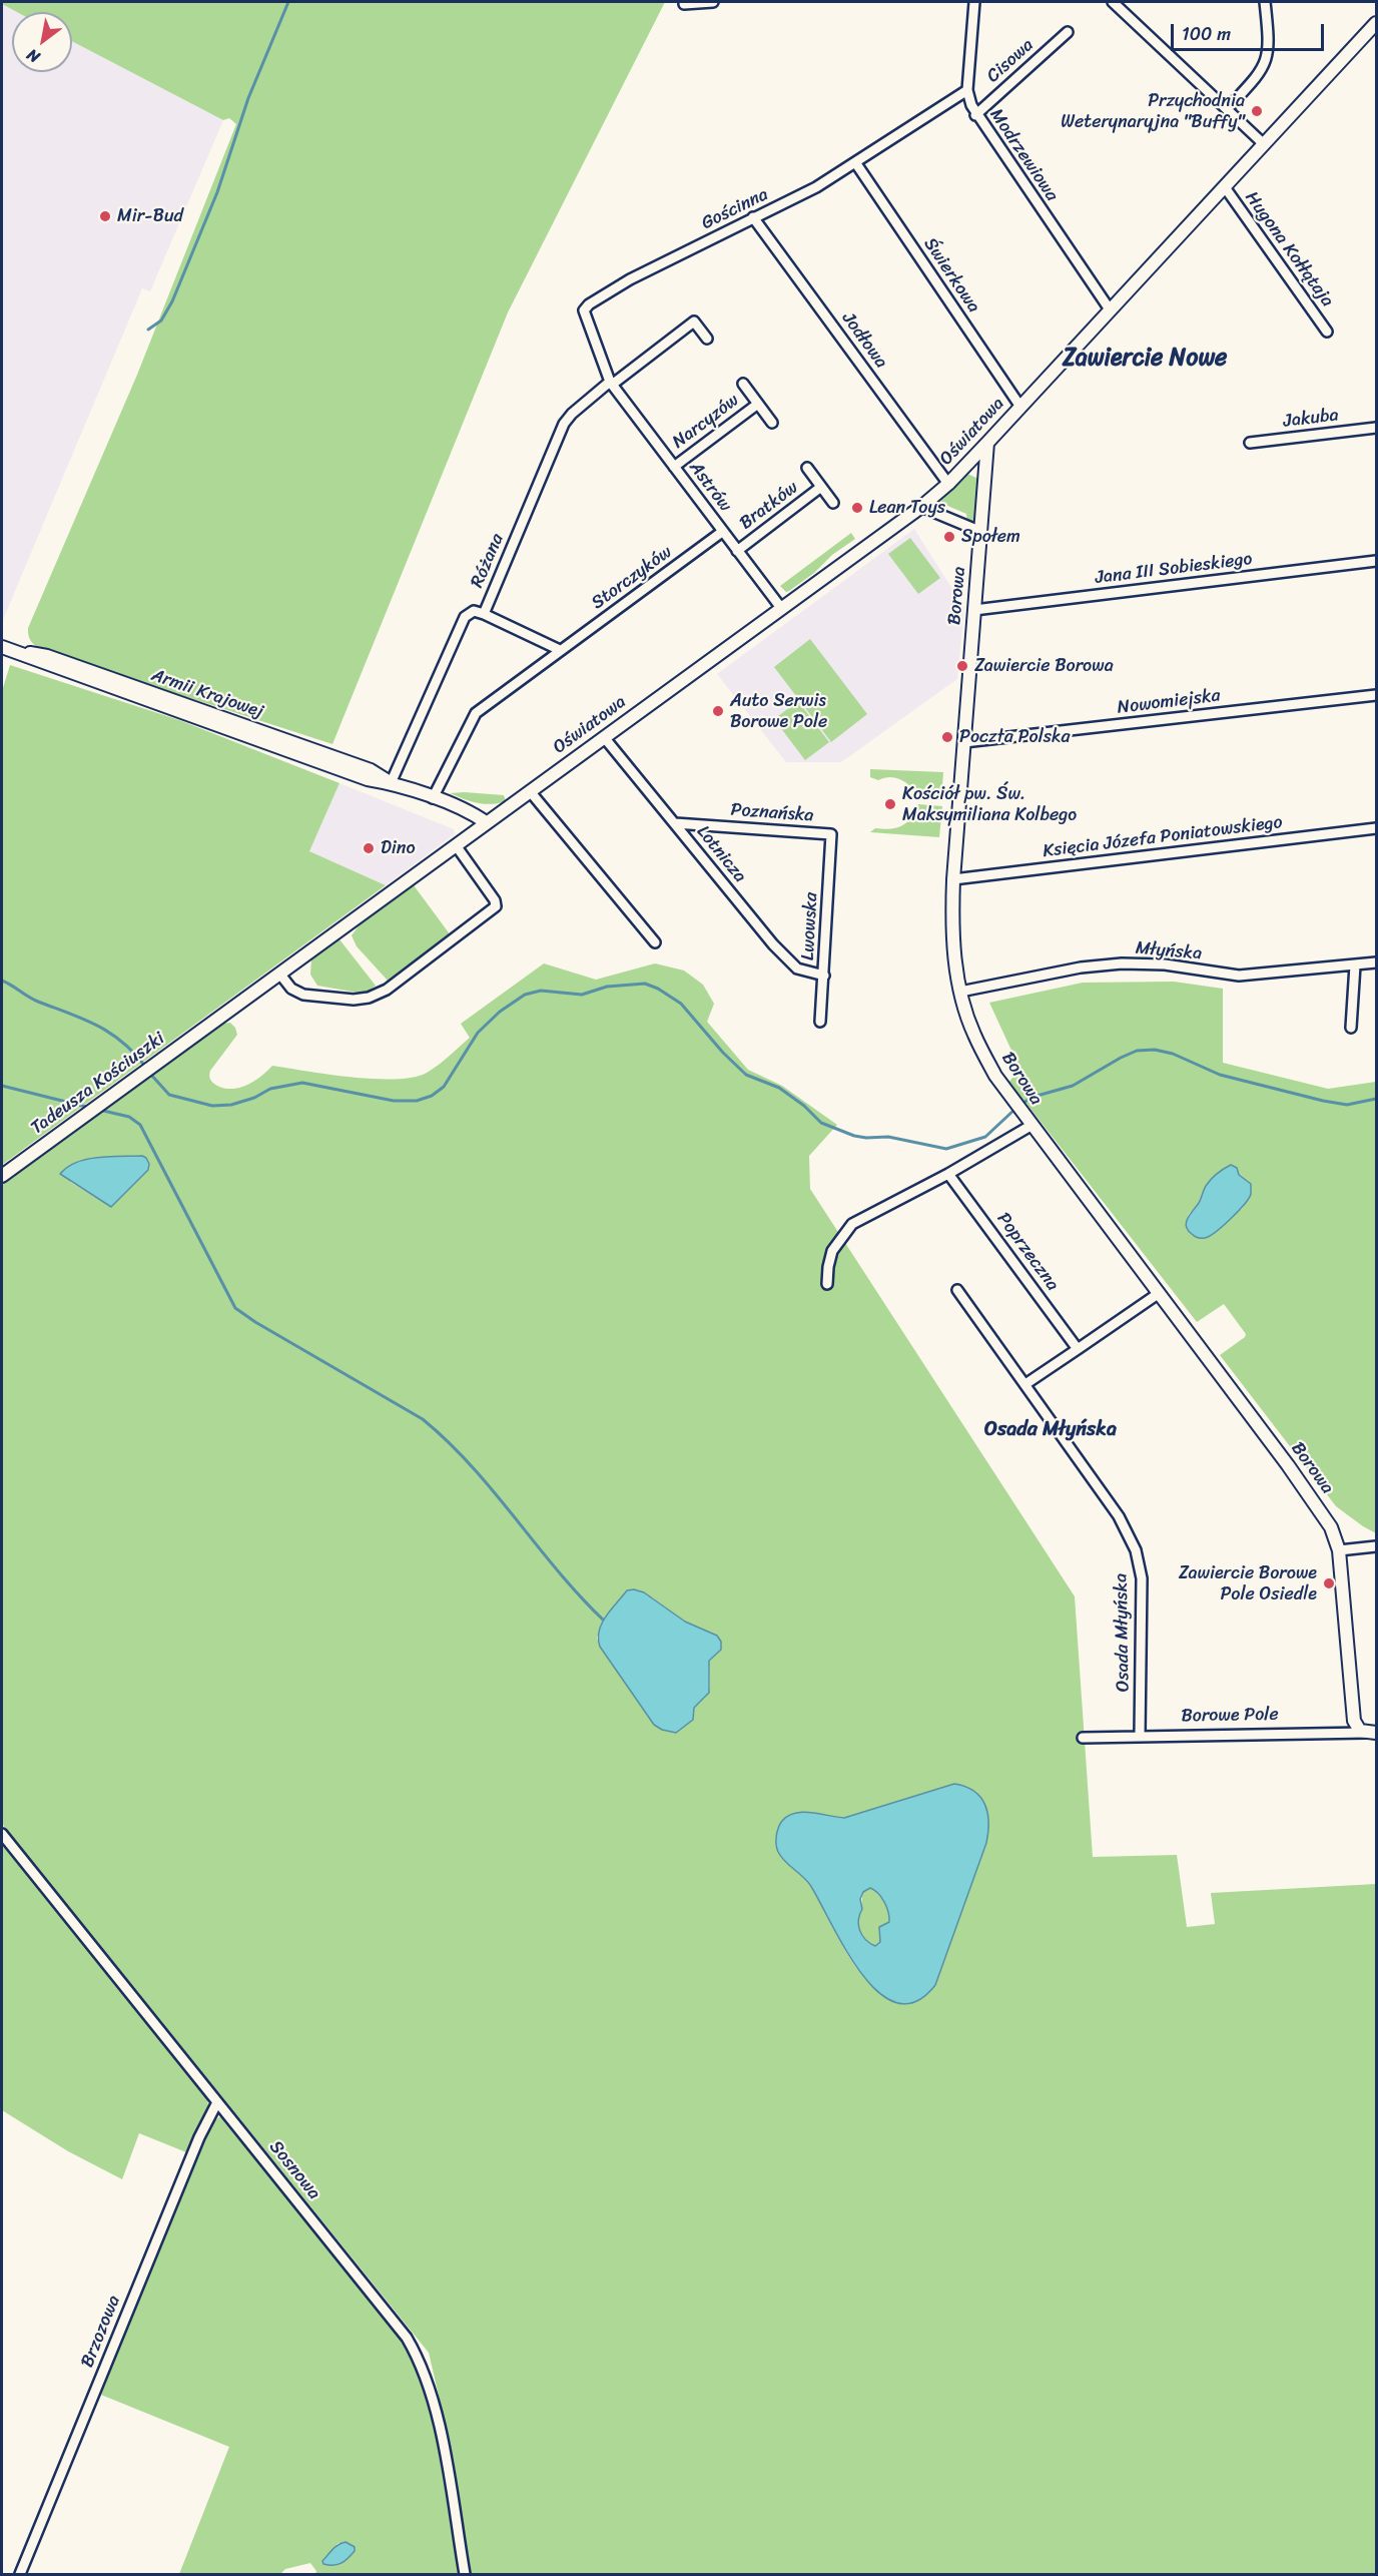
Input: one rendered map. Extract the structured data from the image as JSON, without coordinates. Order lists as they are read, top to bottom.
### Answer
{
  "streets": {
    "street": [
      "Cisowa",
      "Modrzewiowa",
      "Gościnna",
      "Hugona Kołłątaja",
      "Świerkowa",
      "Jodłowa",
      "Jakuba",
      "Narcyzów",
      "Oświatowa",
      "Astrów",
      "Bratków",
      "Różana",
      "Jana III Sobieskiego",
      "Storczyków",
      "Borowa",
      "Armii Krajowej",
      "Nowomiejska",
      "Poznańska",
      "Księcia Józefa Poniatowskiego",
      "Lotnicza",
      "Lwowska",
      "Młyńska",
      "Tadeusza Kościuszki",
      "Poprzeczna",
      "Osada Młyńska",
      "Borowe Pole",
      "Sosnowa",
      "Brzozowa"
    ]
  },
  "crossings": [
    ["Cisowa", "Modrzewiowa"],
    ["Modrzewiowa", "Gościnna"],
    ["Modrzewiowa", "Oświatowa"],
    ["Gościnna", "Świerkowa"],
    ["Gościnna", "Jodłowa"],
    ["Gościnna", "Astrów"],
    ["Gościnna", "Różana"],
    ["Hugona Kołłątaja", "Oświatowa"],
    ["Świerkowa", "Oświatowa"],
    ["Jodłowa", "Oświatowa"],
    ["Narcyzów", "Astrów"],
    ["Oświatowa", "Astrów"],
    ["Oświatowa", "Borowa"],
    ["Oświatowa", "Armii Krajowej"],
    ["Oświatowa", "Lotnicza"],
    ["Oświatowa", "Tadeusza Kościuszki"],
    ["Astrów", "Bratków"],
    ["Astrów", "Różana"],
    ["Astrów", "Storczyków"],
    ["Różana", "Armii Krajowej"],
    ["Jana III Sobieskiego", "Borowa"],
    ["Storczyków", "Armii Krajowej"],
    ["Borowa", "Nowomiejska"],
    ["Borowa", "Księcia Józefa Poniatowskiego"],
    ["Borowa", "Młyńska"],
    ["Borowa", "Borowe Pole"],
    ["Poznańska", "Lotnicza"],
    ["Poznańska", "Lwowska"],
    ["Lotnicza", "Lwowska"],
    ["Osada Młyńska", "Borowe Pole"],
    ["Sosnowa", "Brzozowa"]
  ],
  "districts": ["Zawiercie Nowe", "Osada Młyńska"],
  "places": [
    "Przychodnia Weterynaryjna \"Buffy\"",
    "Mir-Bud",
    "Lean Toys",
    "Społem",
    "Zawiercie Borowa",
    "Auto Serwis Borowe Pole",
    "Poczta Polska",
    "Kościół pw. Św. Maksymiliana Kolbego",
    "Dino",
    "Zawiercie Borowe Pole Osiedle"
  ],
  "scale_bar": "100 m",
  "north": "bottom left"
}
